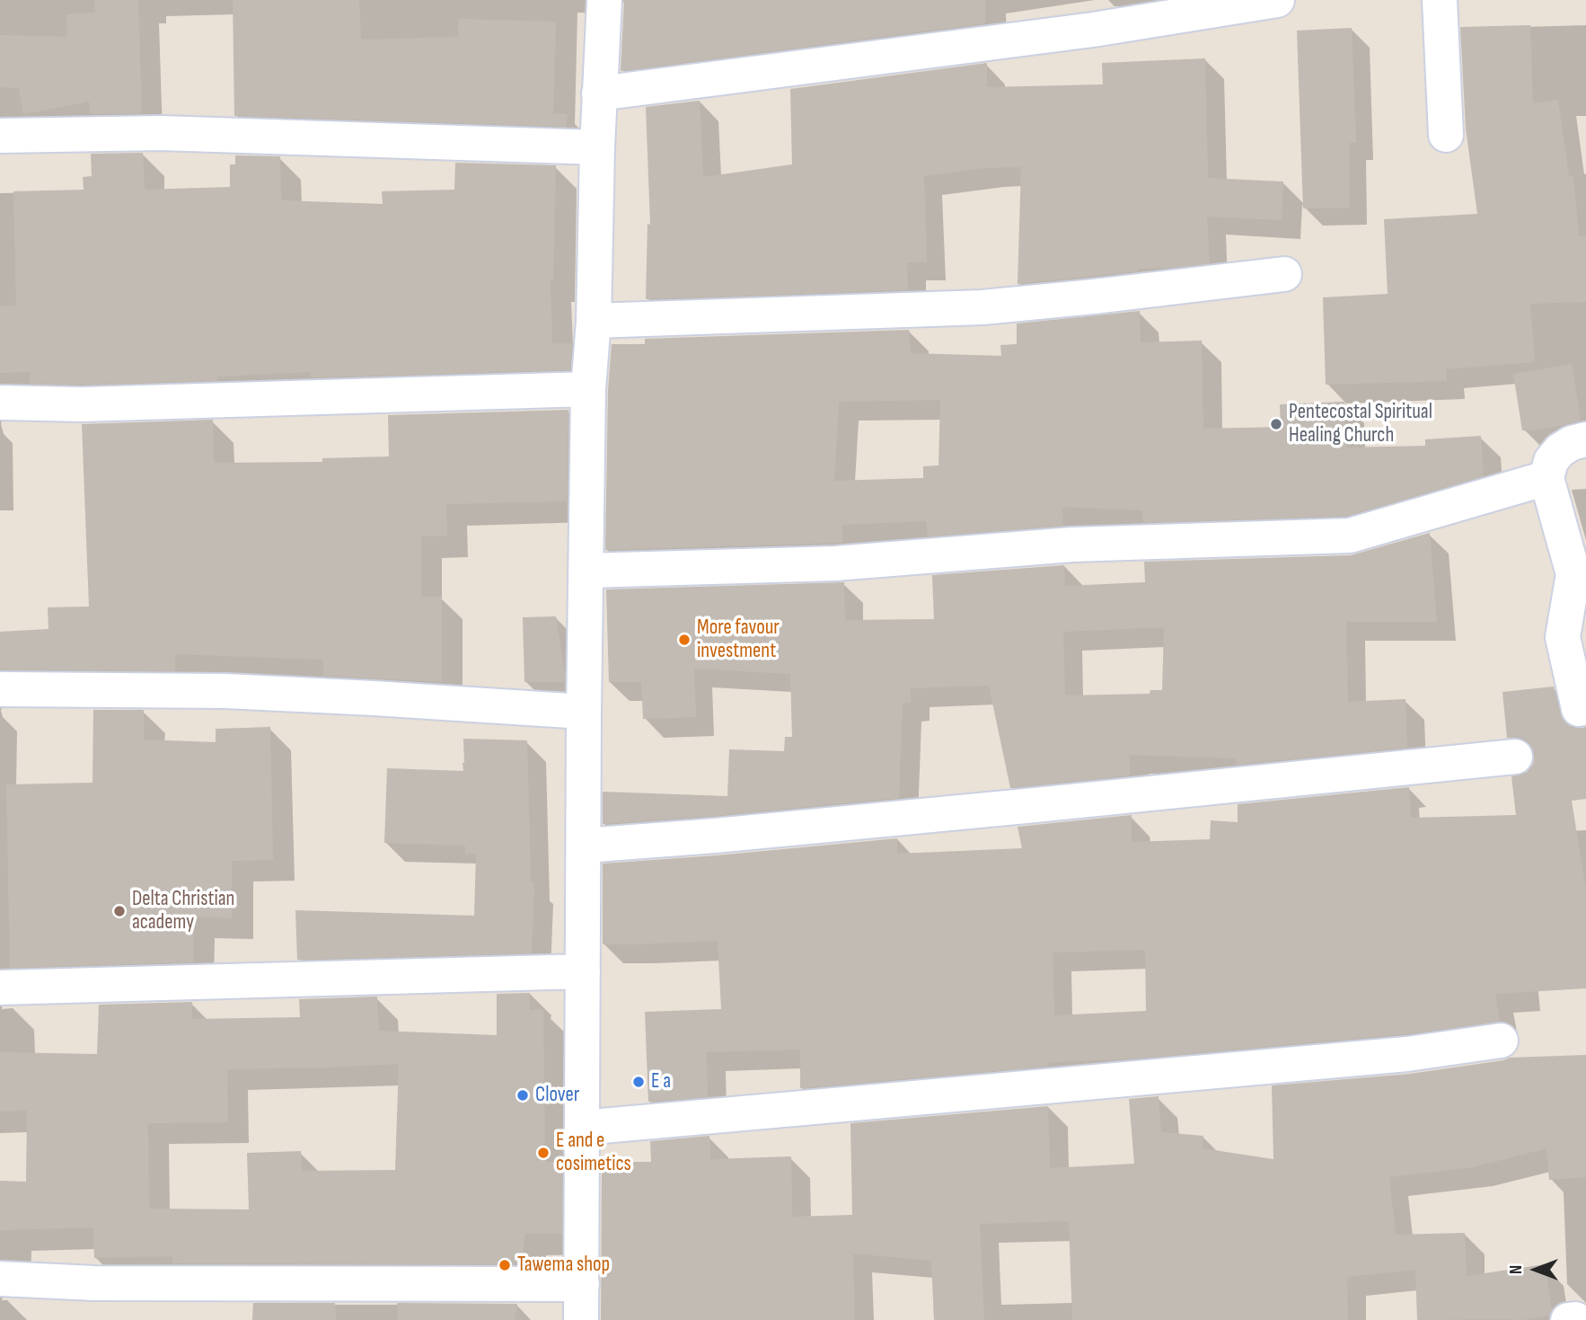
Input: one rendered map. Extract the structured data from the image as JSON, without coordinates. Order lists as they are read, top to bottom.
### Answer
{
  "places": [
    "Pentecostal Spiritual Healing Church",
    "More favour investment",
    "Delta Christian academy",
    "E a",
    "Clover",
    "E and e cosimetics",
    "Tawema shop"
  ],
  "north": "left"
}
